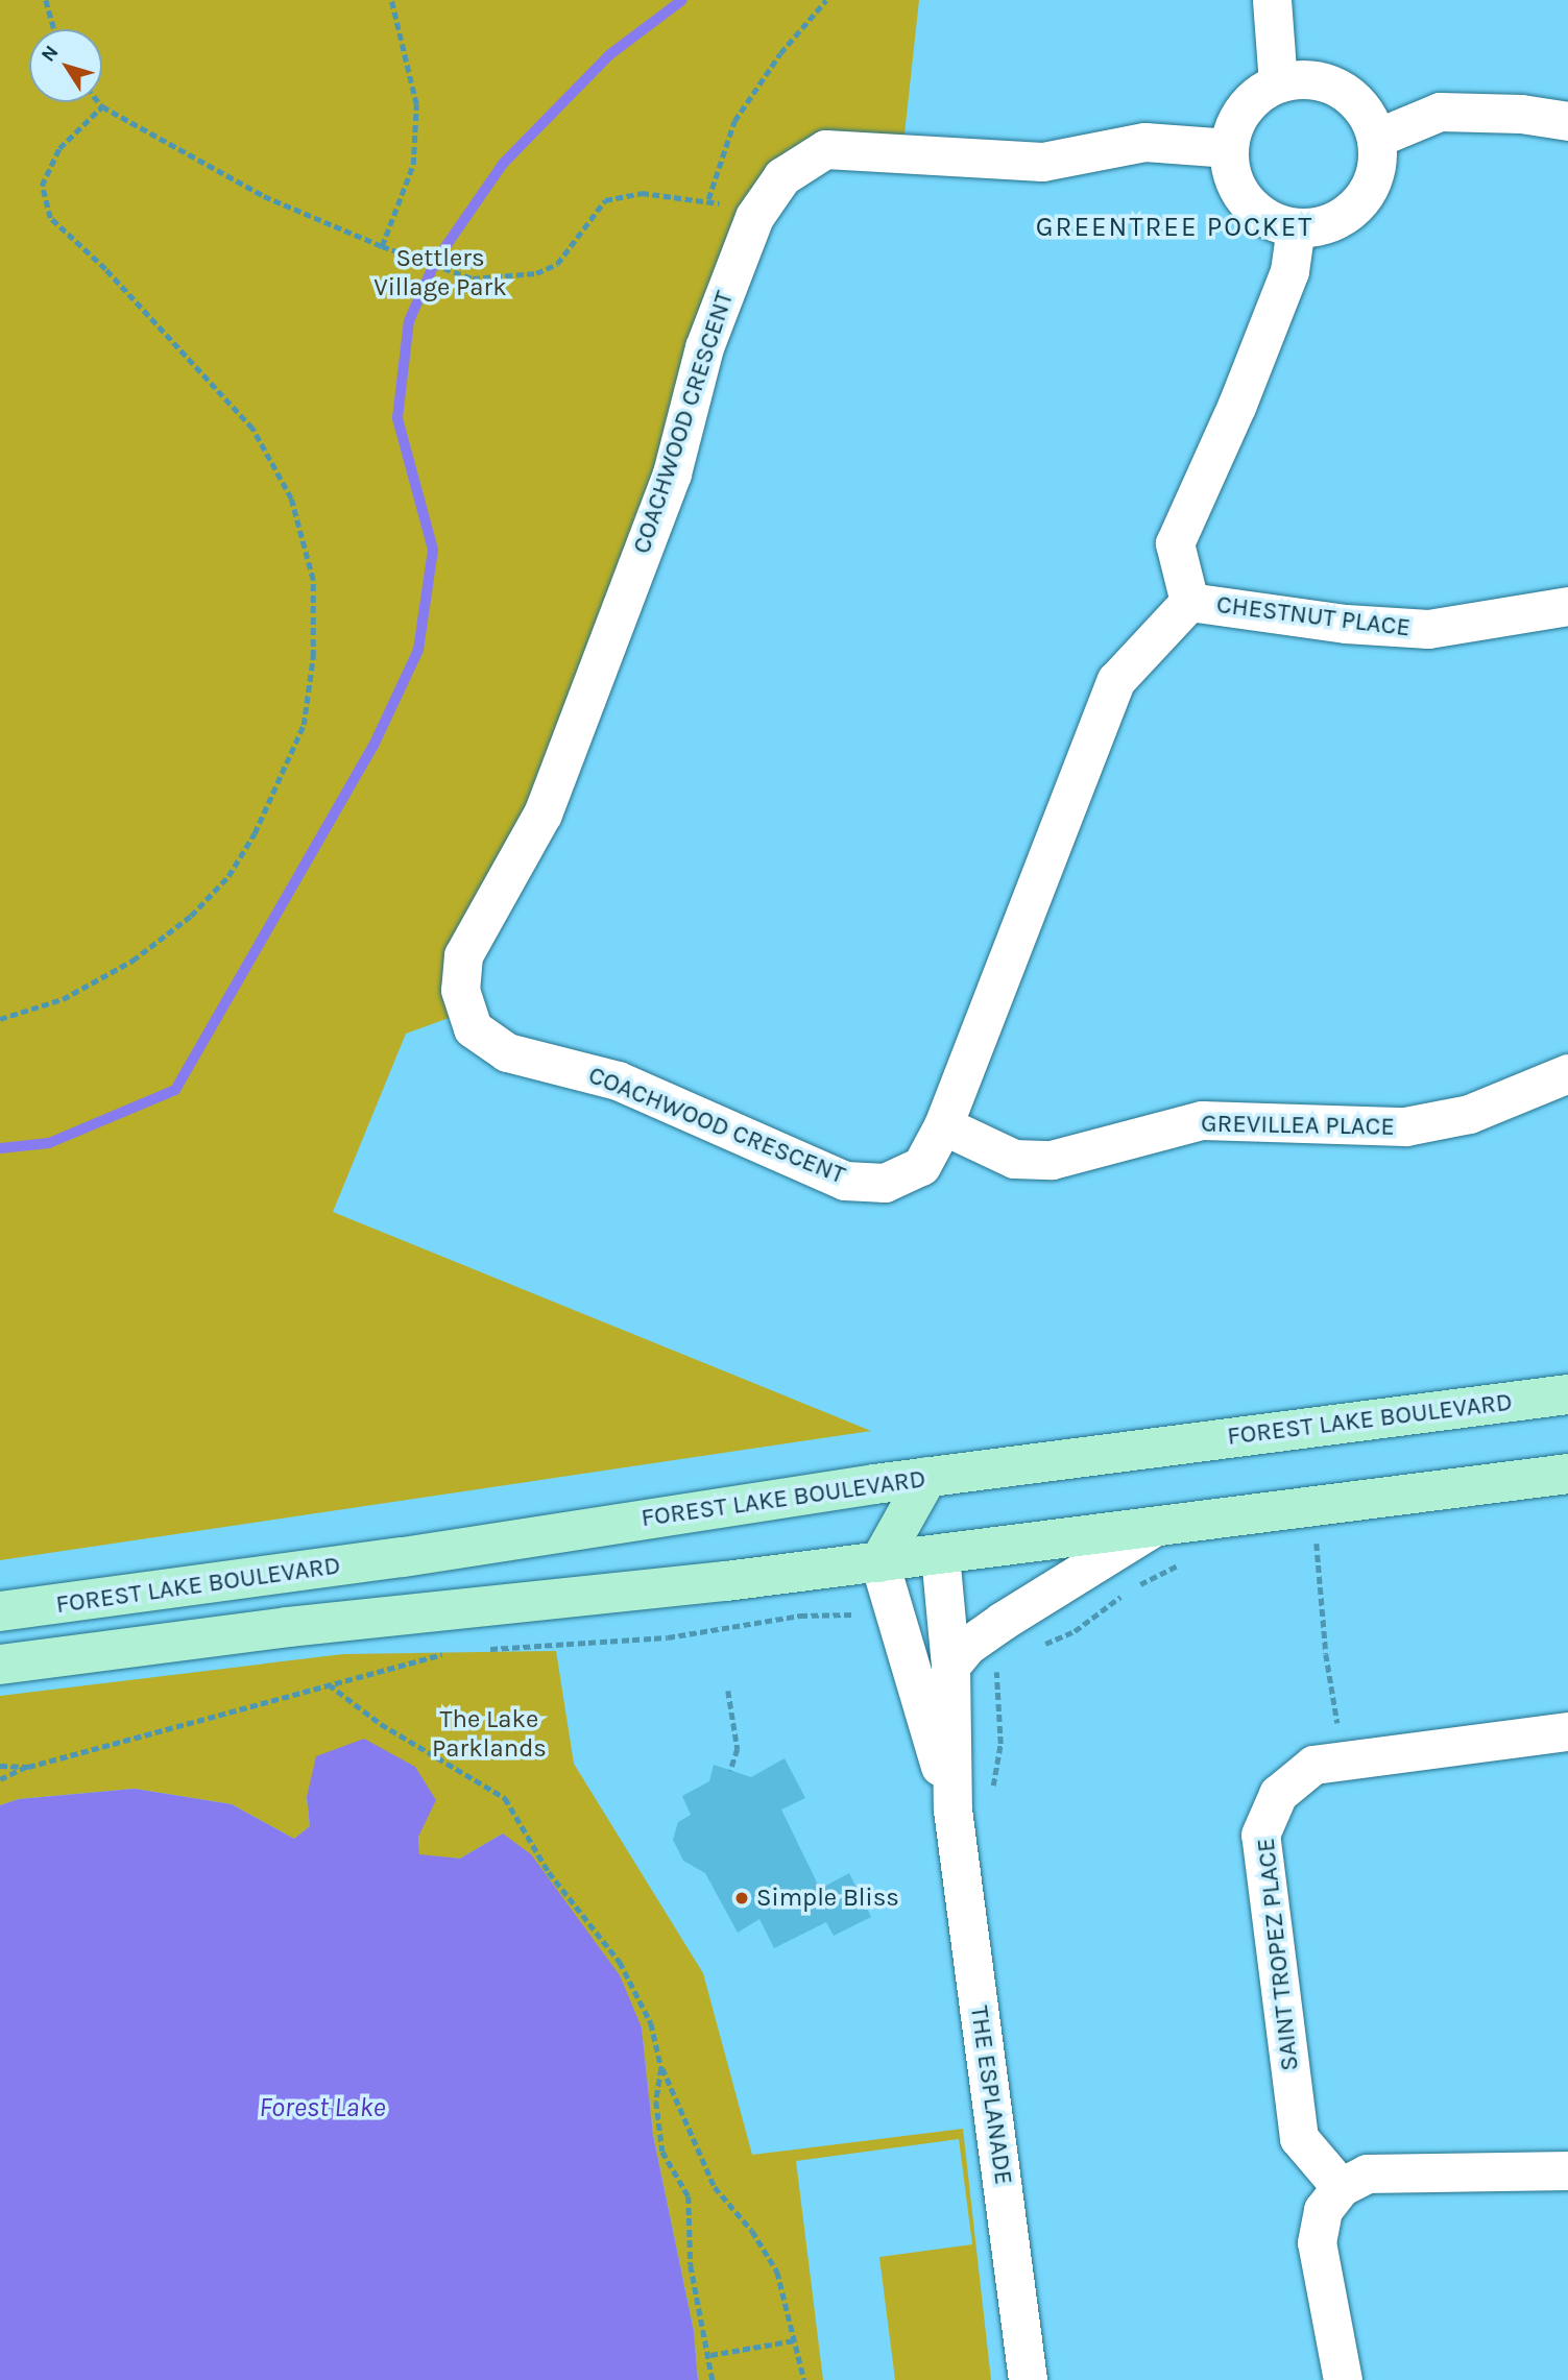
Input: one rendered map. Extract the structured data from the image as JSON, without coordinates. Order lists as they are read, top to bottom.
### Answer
{
  "streets": {
    "main road": ["FOREST LAKE BOULEVARD"],
    "street": [
      "COACHWOOD CRESCENT",
      "CHESTNUT PLACE",
      "GREVILLEA PLACE",
      "SAINT TROPEZ PLACE",
      "THE ESPLANADE"
    ]
  },
  "crossings": [
    ["COACHWOOD CRESCENT", "CHESTNUT PLACE"],
    ["COACHWOOD CRESCENT", "GREVILLEA PLACE"],
    ["FOREST LAKE BOULEVARD", "THE ESPLANADE"]
  ],
  "districts": ["GREENTREE POCKET"],
  "water": ["Forest Lake"],
  "parks": ["Settlers Village Park", "The Lake Parklands"],
  "places": ["Simple Bliss"],
  "north": "top left"
}
